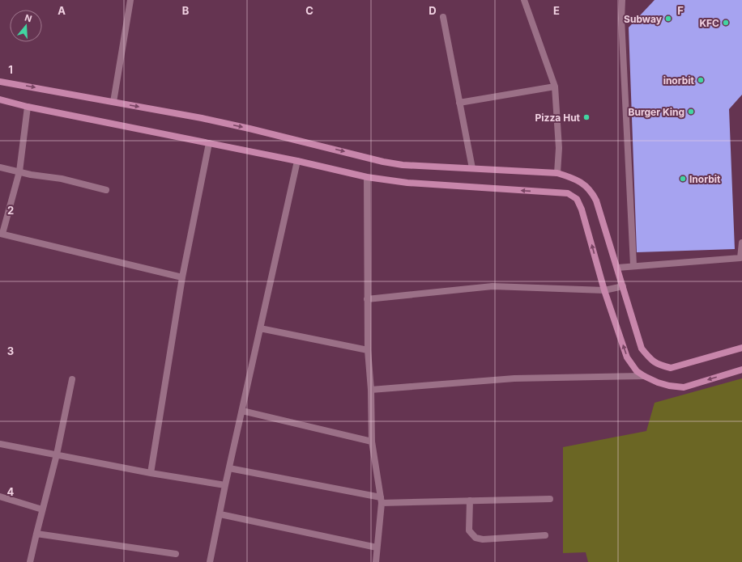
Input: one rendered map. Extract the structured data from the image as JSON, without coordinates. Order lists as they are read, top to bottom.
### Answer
{
  "places": [
    "Subway",
    "KFC",
    "inorbit",
    "Burger King",
    "Pizza Hut",
    "Inorbit"
  ],
  "north": "top",
  "grid": {
    "columns": [
      "A",
      "B",
      "C",
      "D",
      "E",
      "F"
    ],
    "rows": [
      "1",
      "2",
      "3",
      "4"
    ]
  }
}
